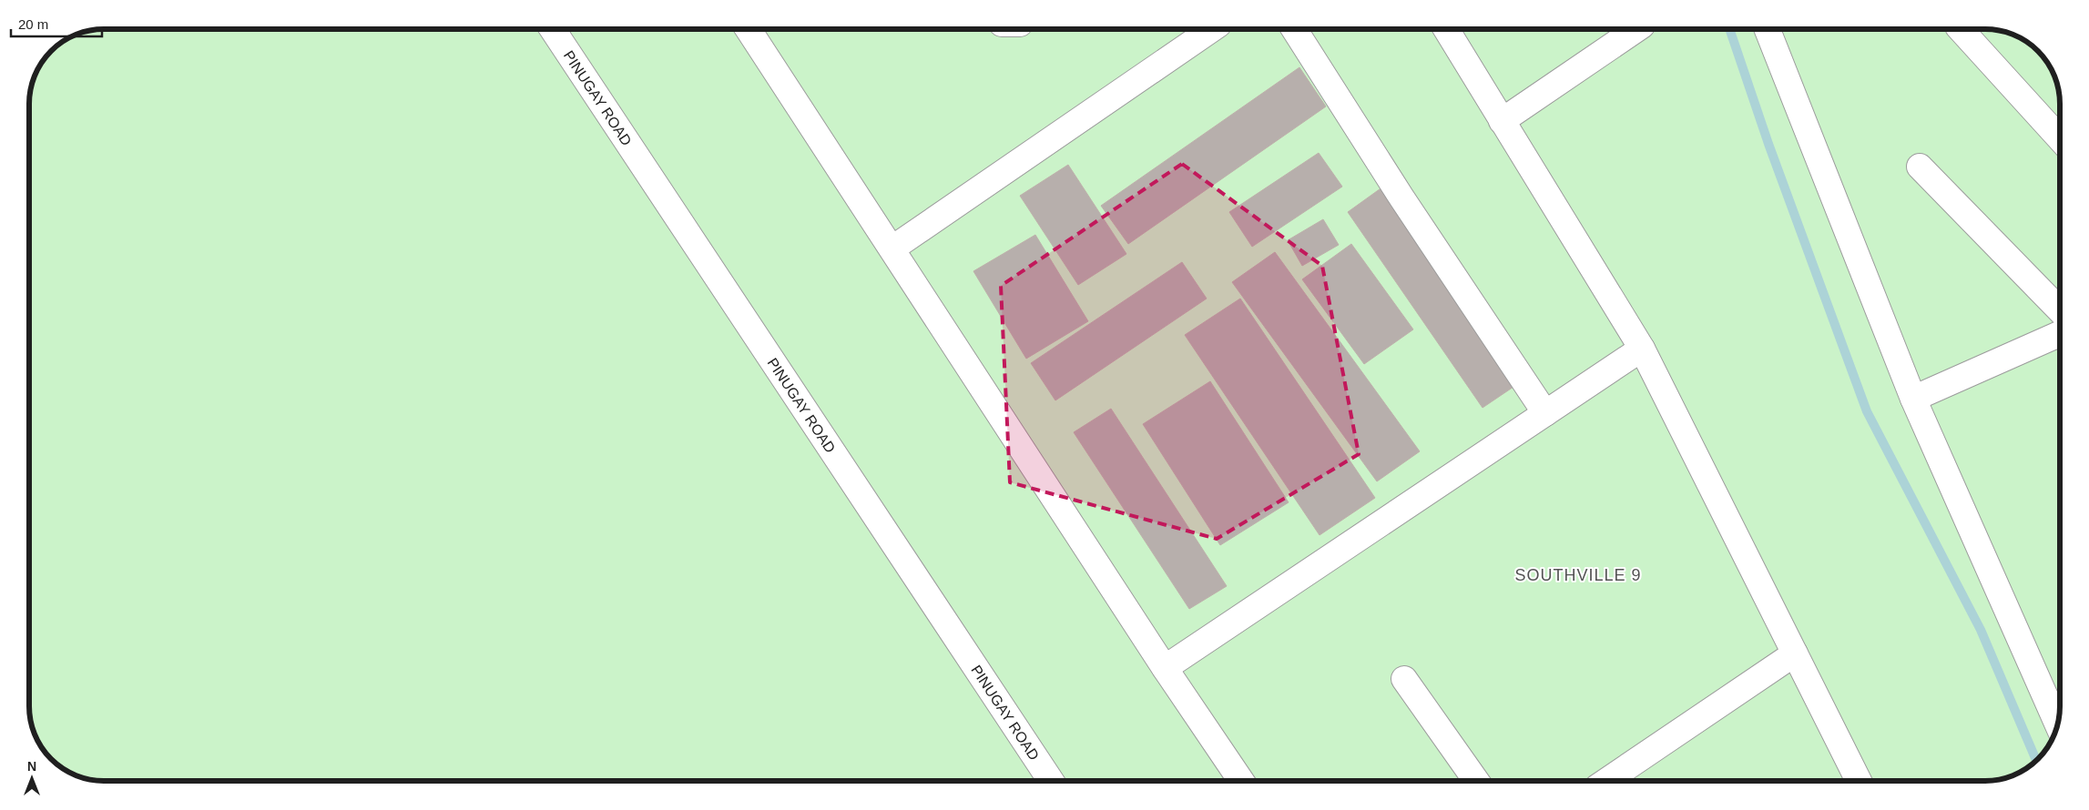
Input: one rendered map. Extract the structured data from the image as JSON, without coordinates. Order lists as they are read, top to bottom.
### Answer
{
  "streets": {
    "street": ["PINUGAY ROAD"]
  },
  "districts": ["SOUTHVILLE 9"],
  "scale_bar": "20 m",
  "north": "top"
}
